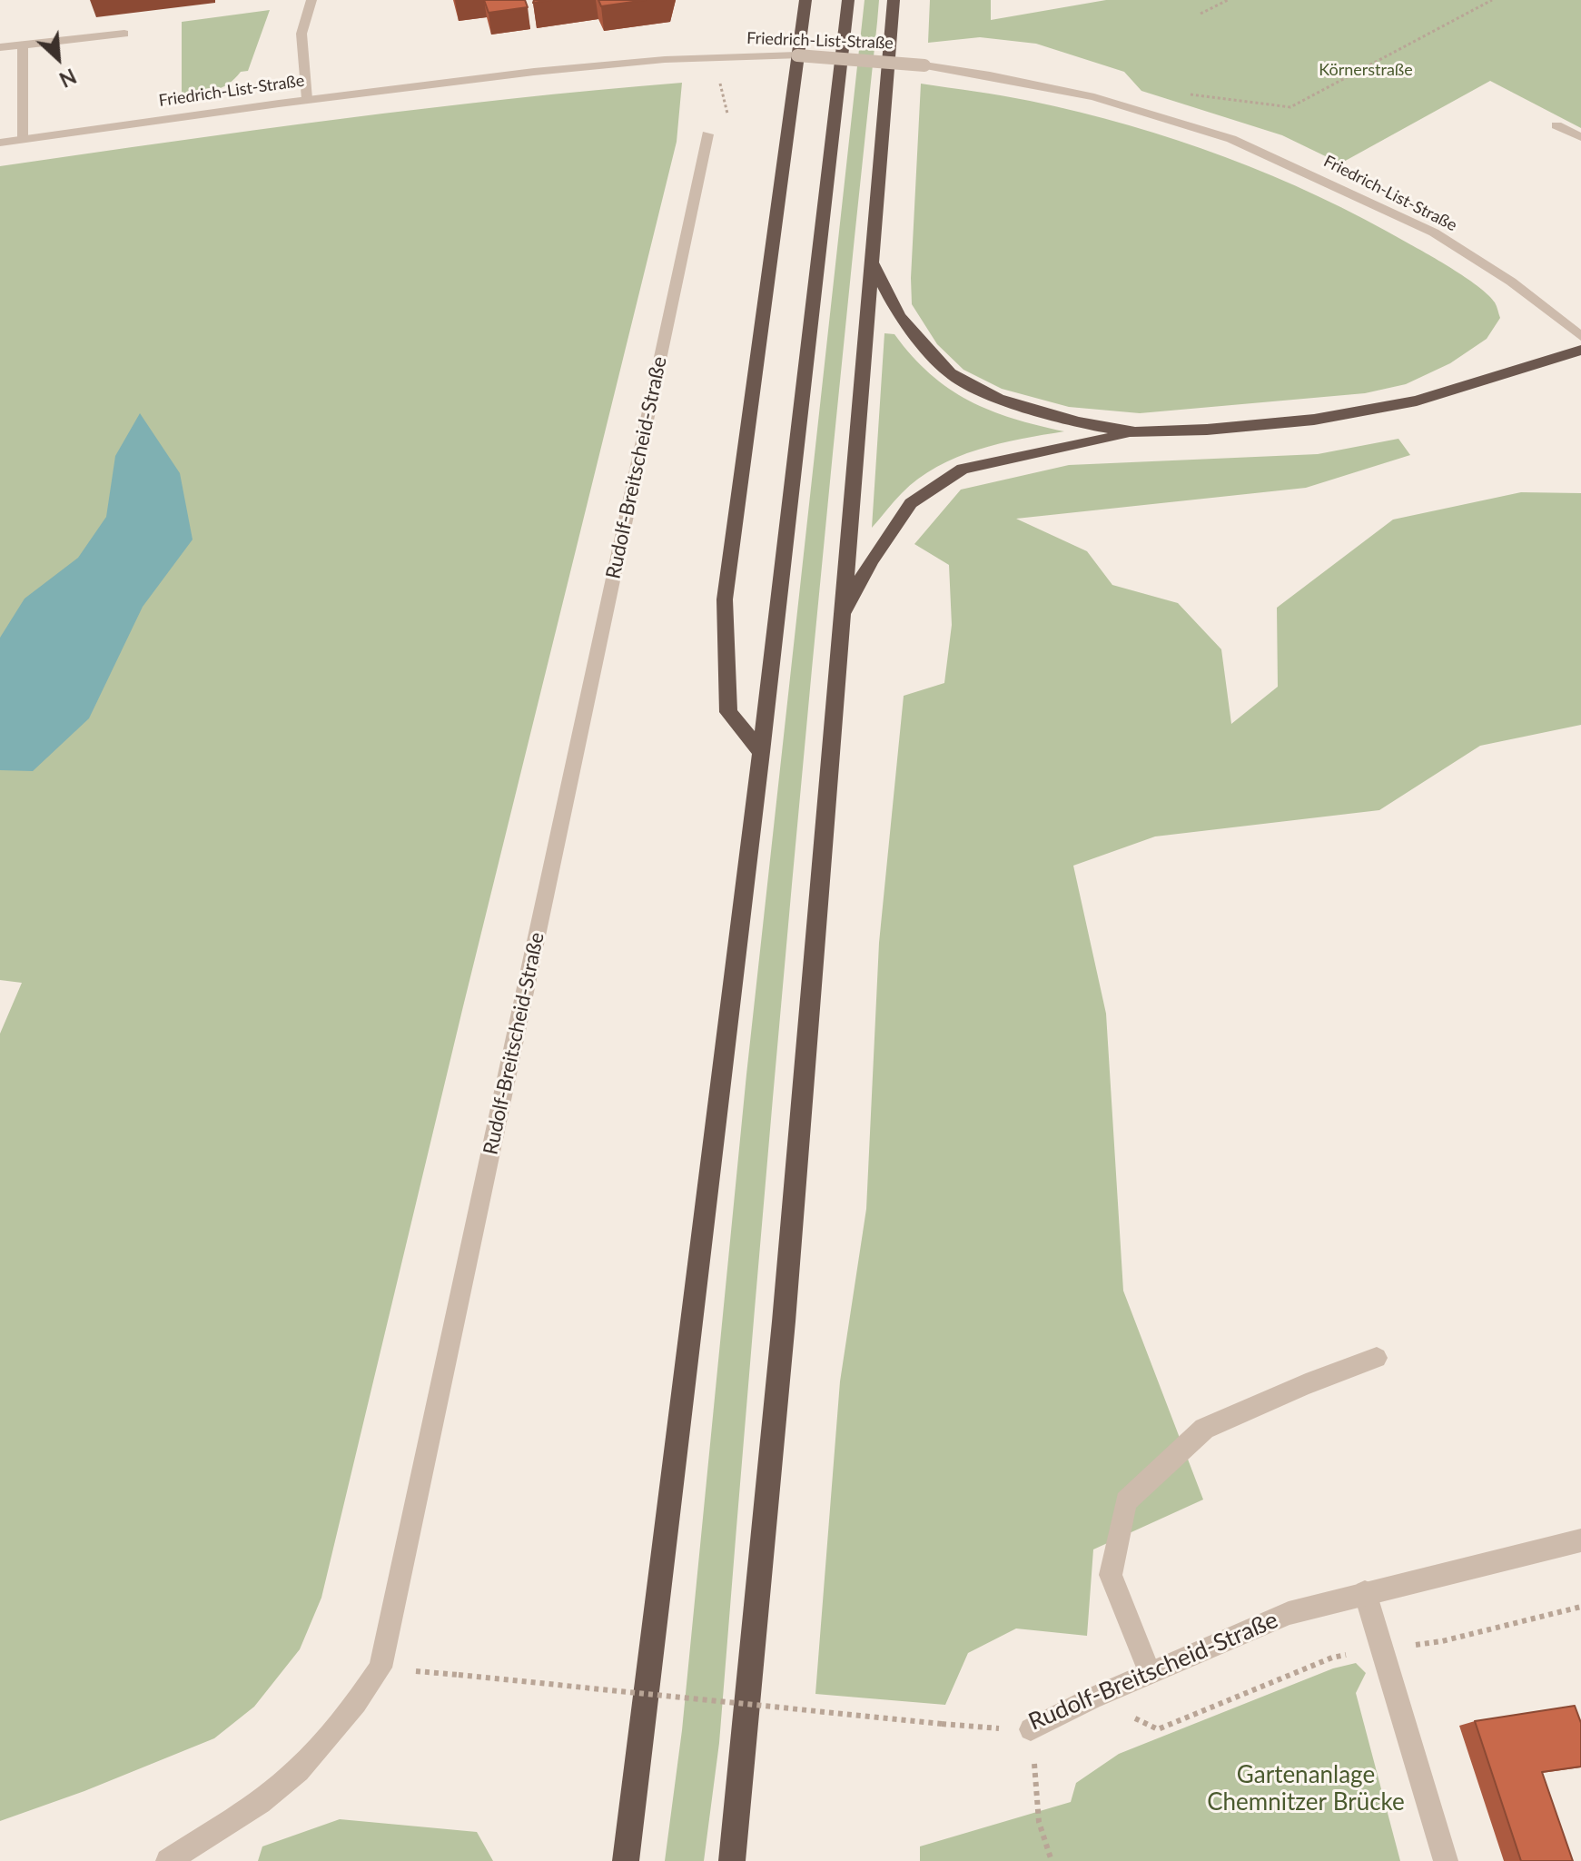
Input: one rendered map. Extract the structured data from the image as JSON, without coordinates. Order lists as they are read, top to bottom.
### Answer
{
  "streets": {
    "street": ["Friedrich-List-Straße", "Rudolf-Breitscheid-Straße"]
  },
  "parks": ["Körnerstraße", "Gartenanlage Chemnitzer Brücke"],
  "north": "bottom right"
}
